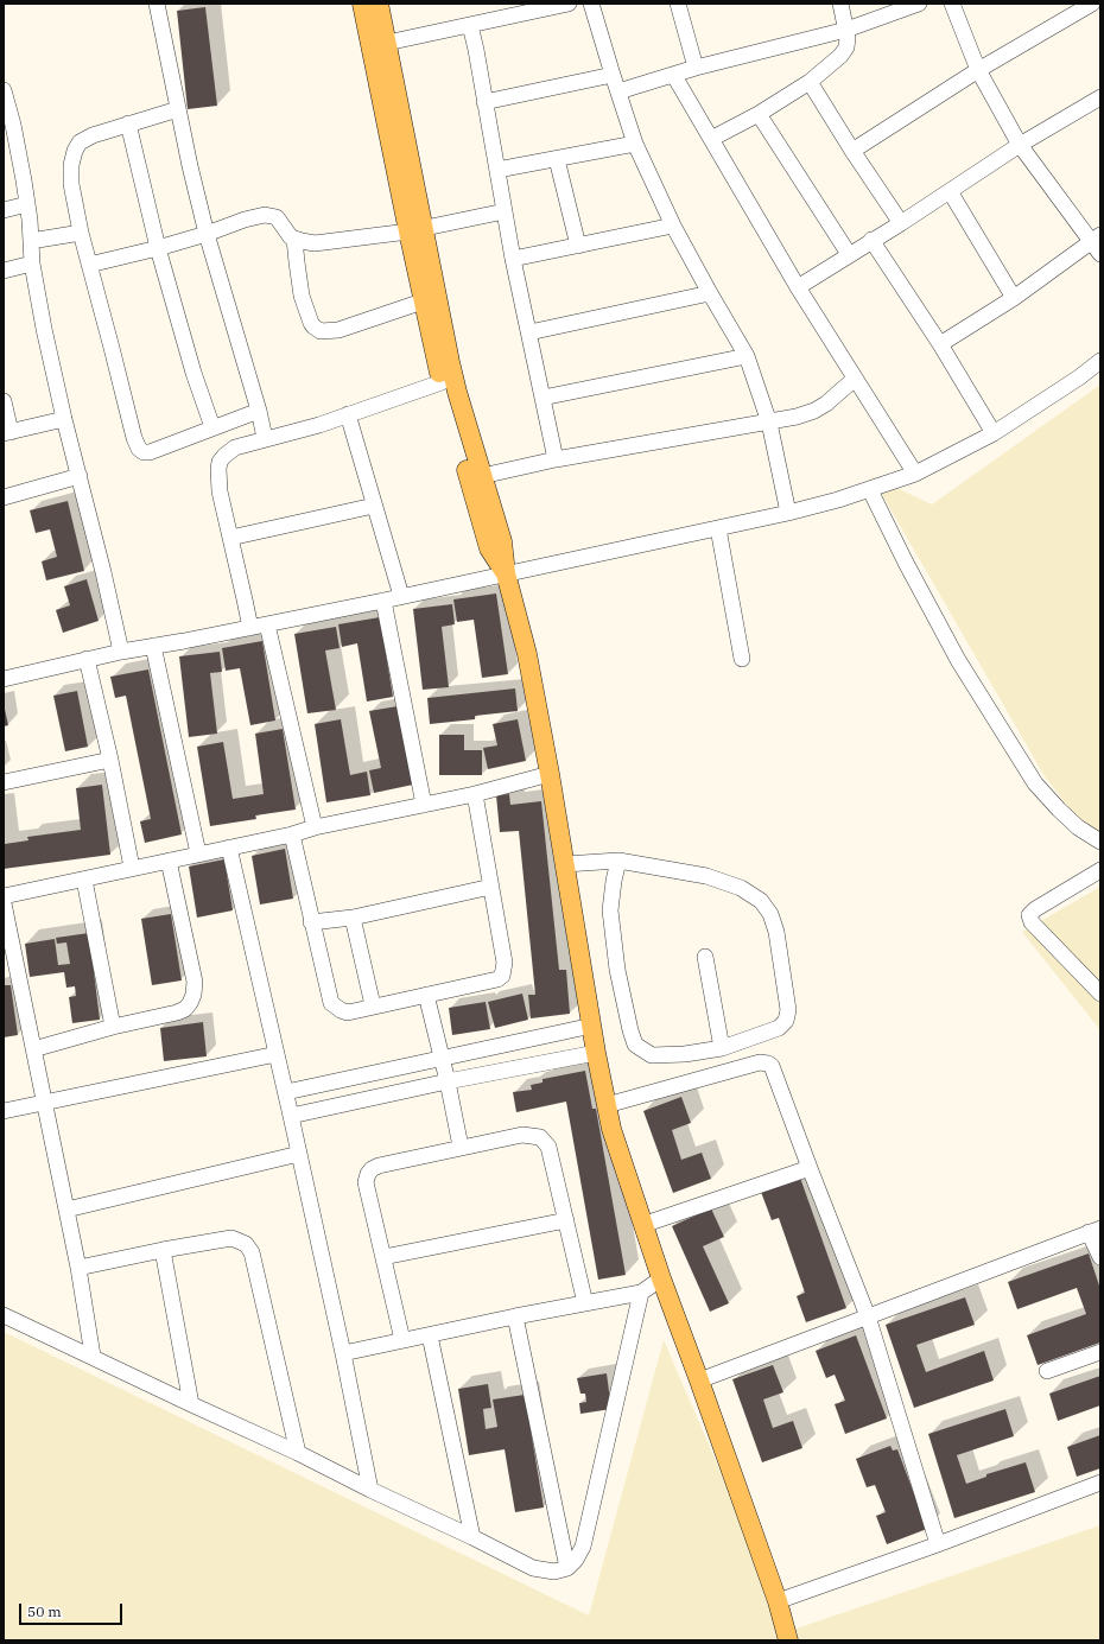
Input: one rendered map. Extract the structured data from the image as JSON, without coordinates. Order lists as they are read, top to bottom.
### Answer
{
  "scale_bar": "50 m"
}
